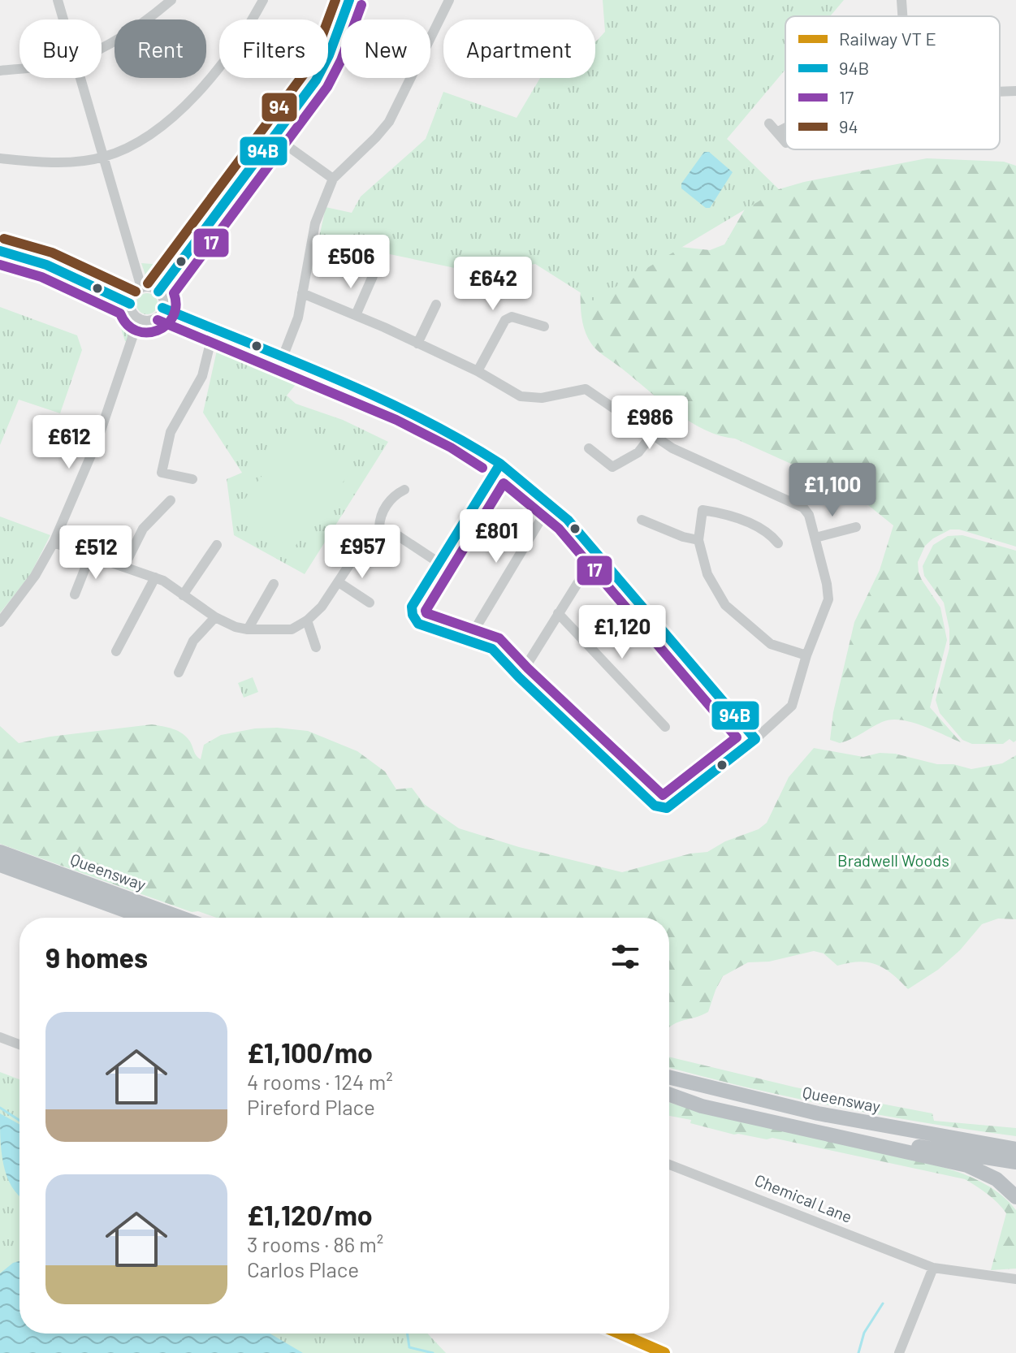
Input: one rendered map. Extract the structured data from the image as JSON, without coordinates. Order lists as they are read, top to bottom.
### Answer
{
  "streets": {
    "highway": ["Queensway"],
    "street": ["Chemical Lane"]
  },
  "parks": ["Bradwell Woods"],
  "lines": ["transit line 94B", "transit line 94", "transit line 17"],
  "legend": [
    "Railway VT E",
    "94B",
    "17",
    "94"
  ],
  "page": {
    "chip": [
      "Buy",
      "Rent",
      "Filters",
      "New",
      "Apartment"
    ],
    "price": [
      "£506",
      "£642",
      "£986",
      "£612",
      "£1,100",
      "£801",
      "£957",
      "£512",
      "£1,120"
    ],
    "heading": "9 homes",
    "list": [
      {
        "name": "£1,100/mo",
        "note": "4 rooms · 124 m² · Pireford Place"
      },
      {
        "name": "£1,120/mo",
        "note": "3 rooms · 86 m² · Carlos Place"
      }
    ]
  }
}
